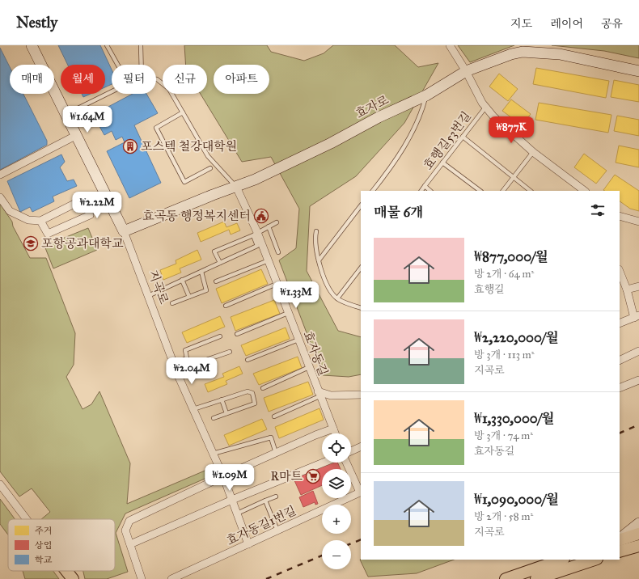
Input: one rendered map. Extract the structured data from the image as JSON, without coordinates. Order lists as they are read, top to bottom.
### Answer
{
  "streets": {
    "street": [
      "효자로",
      "지곡로",
      "효자동길",
      "효자동길1번길"
    ],
    "lane": ["효행길53번길"]
  },
  "crossings": [
    ["효자로", "지곡로"],
    ["효자로", "효자동길"],
    ["지곡로", "효자동길1번길"]
  ],
  "places": {
    "building": ["포스텍 철강대학원"],
    "public building": ["효곡동 행정복지센터"],
    "school or university": ["포항공과대학교"],
    "supermarket": ["R마트"]
  },
  "legend": ["주거", "상업", "학교"],
  "page": {
    "header": "Nestly",
    "nav": ["지도", "레이어", "공유"],
    "chip": [
      "매매",
      "월세",
      "필터",
      "신규",
      "아파트"
    ],
    "price": [
      "₩1.64M",
      "₩877K",
      "₩2.22M",
      "₩1.33M",
      "₩2.04M",
      "₩1.09M"
    ],
    "heading": "매물 6개",
    "list": [
      {
        "name": "₩877,000/월",
        "note": "방 2개 · 64 m² · 효행길"
      },
      {
        "name": "₩2,220,000/월",
        "note": "방 3개 · 113 m² · 지곡로"
      },
      {
        "name": "₩1,330,000/월",
        "note": "방 3개 · 74 m² · 효자동길"
      },
      {
        "name": "₩1,090,000/월",
        "note": "방 2개 · 58 m² · 지곡로"
      }
    ],
    "map_buttons": ["+", "−"]
  }
}
